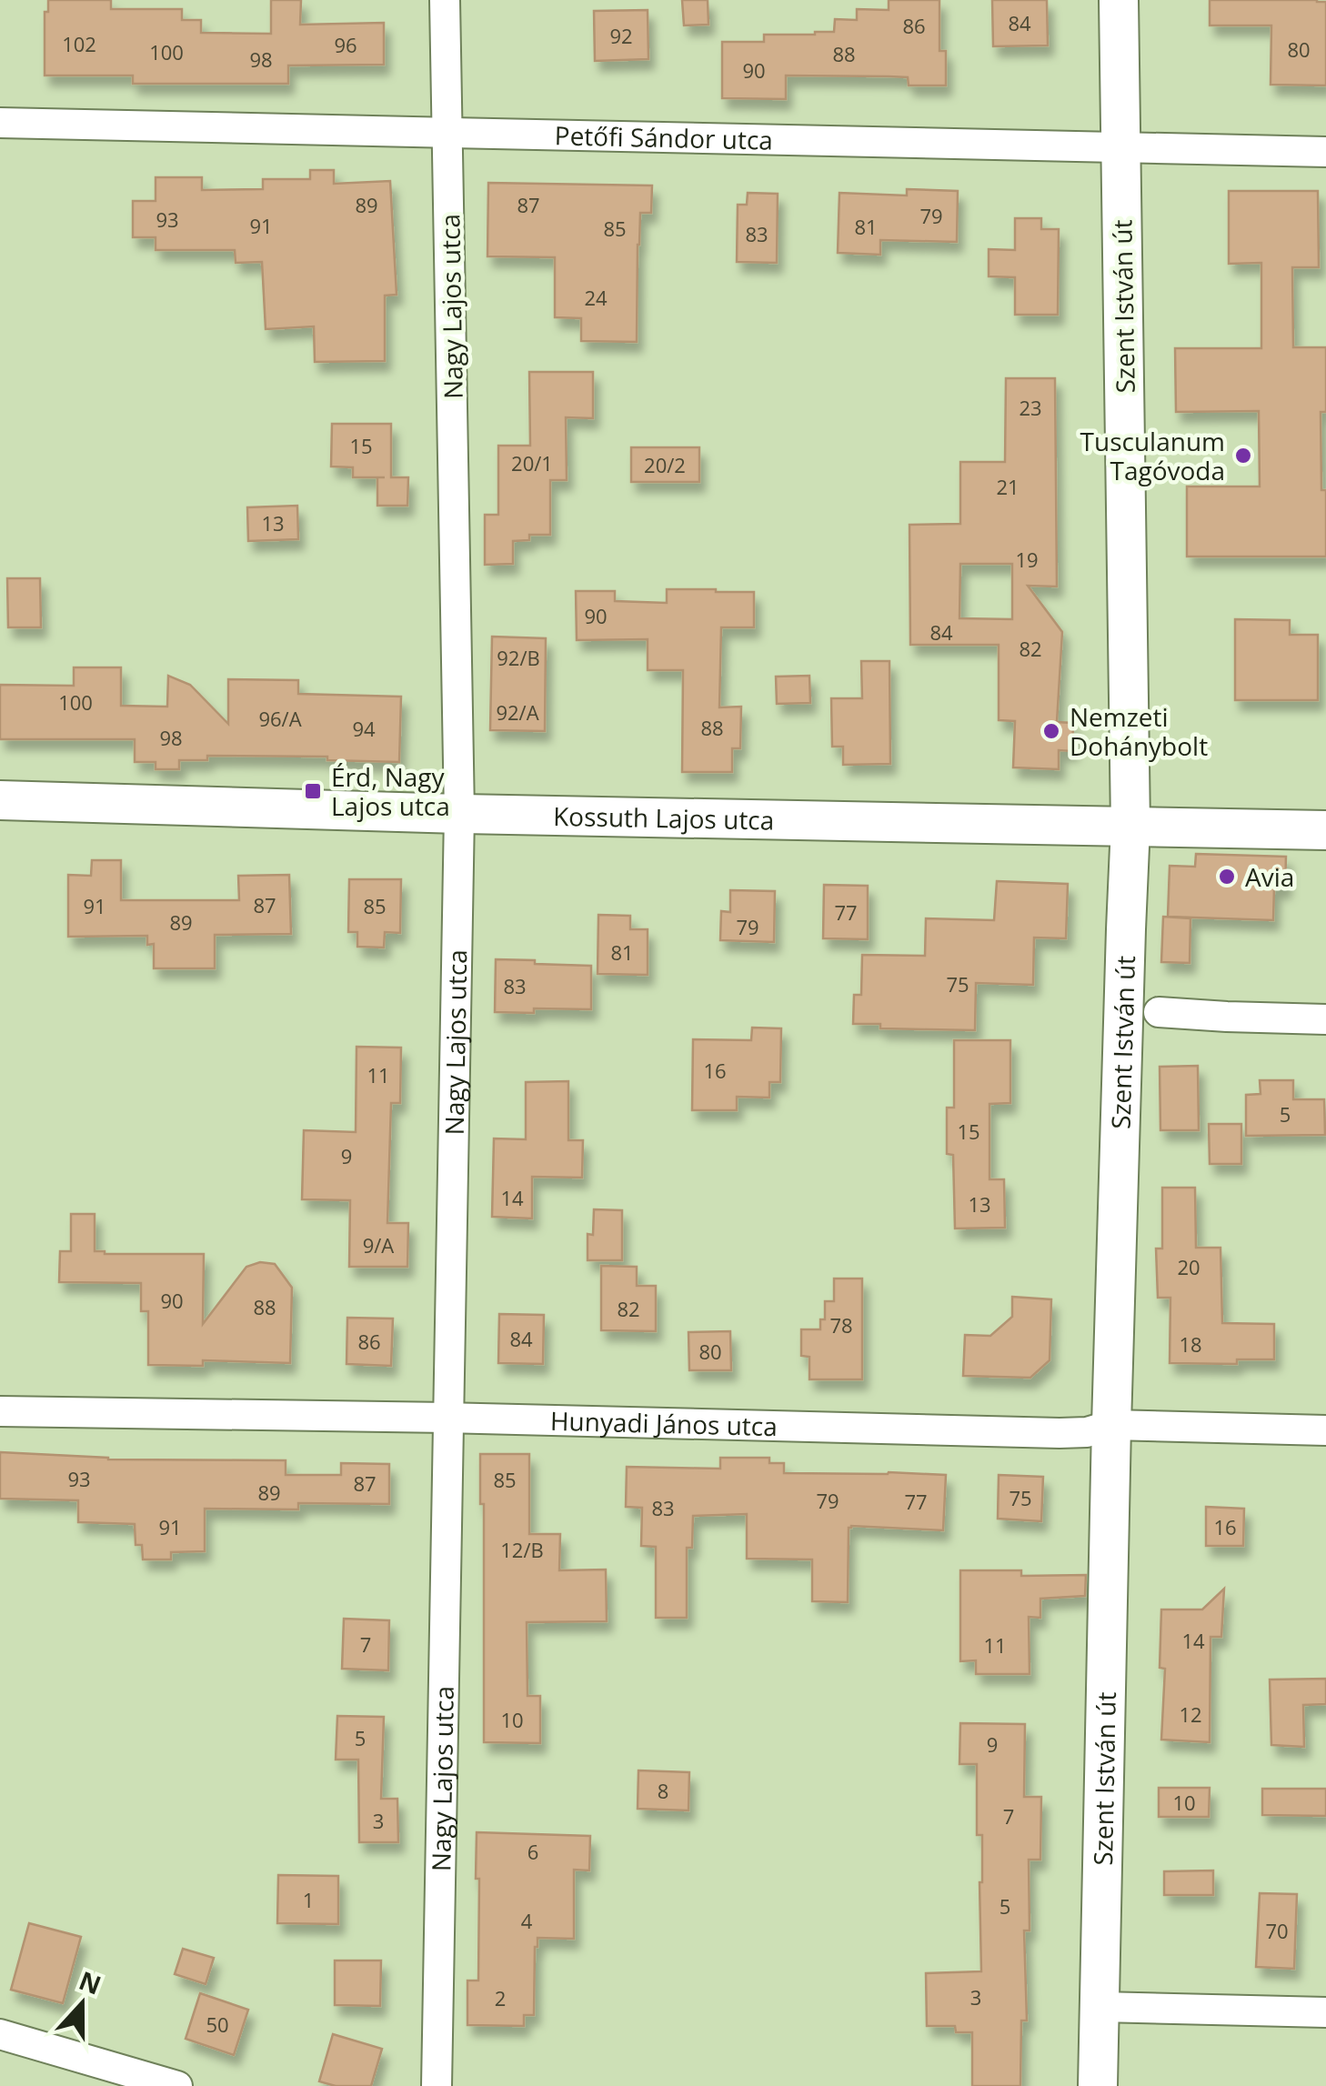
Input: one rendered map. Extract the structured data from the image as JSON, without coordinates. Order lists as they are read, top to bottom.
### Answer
{
  "streets": {
    "street": [
      "Petőfi Sándor utca",
      "Nagy Lajos utca",
      "Szent István út",
      "Kossuth Lajos utca",
      "Hunyadi János utca"
    ]
  },
  "crossings": [
    ["Petőfi Sándor utca", "Nagy Lajos utca"],
    ["Petőfi Sándor utca", "Szent István út"],
    ["Nagy Lajos utca", "Kossuth Lajos utca"],
    ["Nagy Lajos utca", "Hunyadi János utca"],
    ["Szent István út", "Kossuth Lajos utca"],
    ["Szent István út", "Hunyadi János utca"]
  ],
  "places": {
    "other": ["Tusculanum Tagóvoda", "Nemzeti Dohánybolt", "Avia"],
    "transit": ["Érd, Nagy Lajos utca"]
  },
  "house_numbers": [
    "84",
    "86",
    "92",
    "102",
    "96",
    "80",
    "100",
    "88",
    "98",
    "90",
    "89",
    "87",
    "79",
    "93",
    "91",
    "81",
    "85",
    "83",
    "24",
    "23",
    "15",
    "20/1",
    "20/2",
    "21",
    "13",
    "19",
    "90",
    "84",
    "82",
    "92/B",
    "100",
    "92/A",
    "96/A",
    "88",
    "94",
    "98",
    "87",
    "91",
    "85",
    "77",
    "89",
    "79",
    "81",
    "75",
    "83",
    "16",
    "11",
    "5",
    "15",
    "9",
    "14",
    "13",
    "9/A",
    "20",
    "90",
    "88",
    "82",
    "78",
    "84",
    "86",
    "18",
    "80",
    "93",
    "85",
    "87",
    "89",
    "75",
    "79",
    "77",
    "83",
    "91",
    "16",
    "12/B",
    "14",
    "7",
    "11",
    "12",
    "10",
    "5",
    "9",
    "8",
    "10",
    "7",
    "3",
    "6",
    "1",
    "5",
    "4",
    "70",
    "3",
    "2",
    "50"
  ],
  "north": "top"
}
